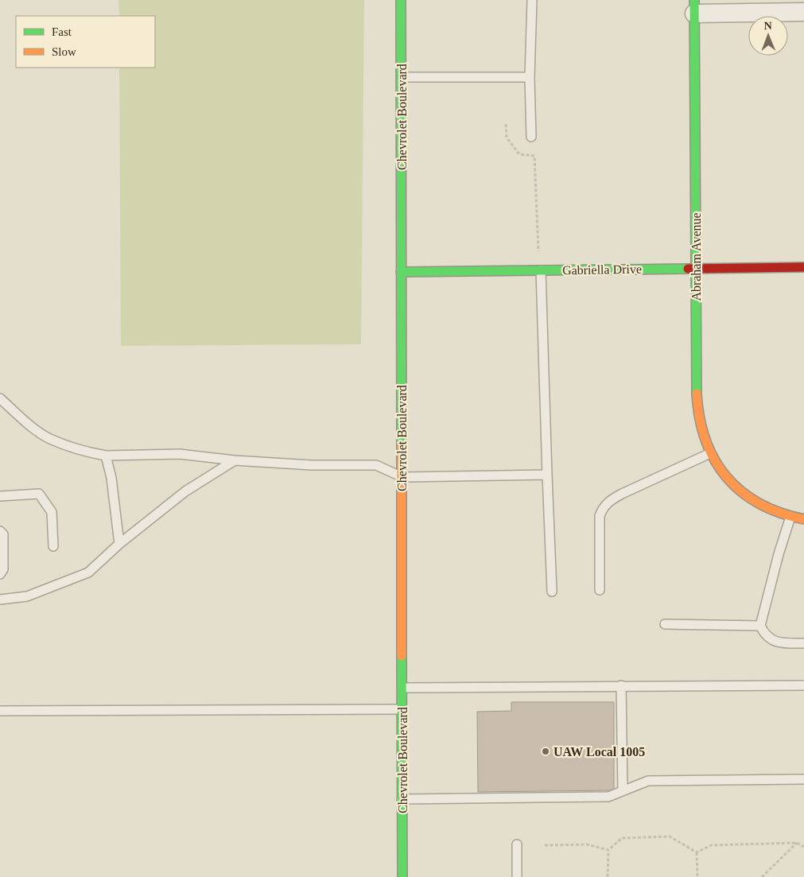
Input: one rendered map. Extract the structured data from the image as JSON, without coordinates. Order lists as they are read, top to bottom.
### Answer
{
  "streets": {
    "street": ["Chevrolet Boulevard", "Abraham Avenue", "Gabriella Drive"]
  },
  "crossings": [
    ["Chevrolet Boulevard", "Gabriella Drive"],
    ["Abraham Avenue", "Gabriella Drive"]
  ],
  "places": ["UAW Local 1005"],
  "legend": ["Fast", "Slow"],
  "north": "top"
}
